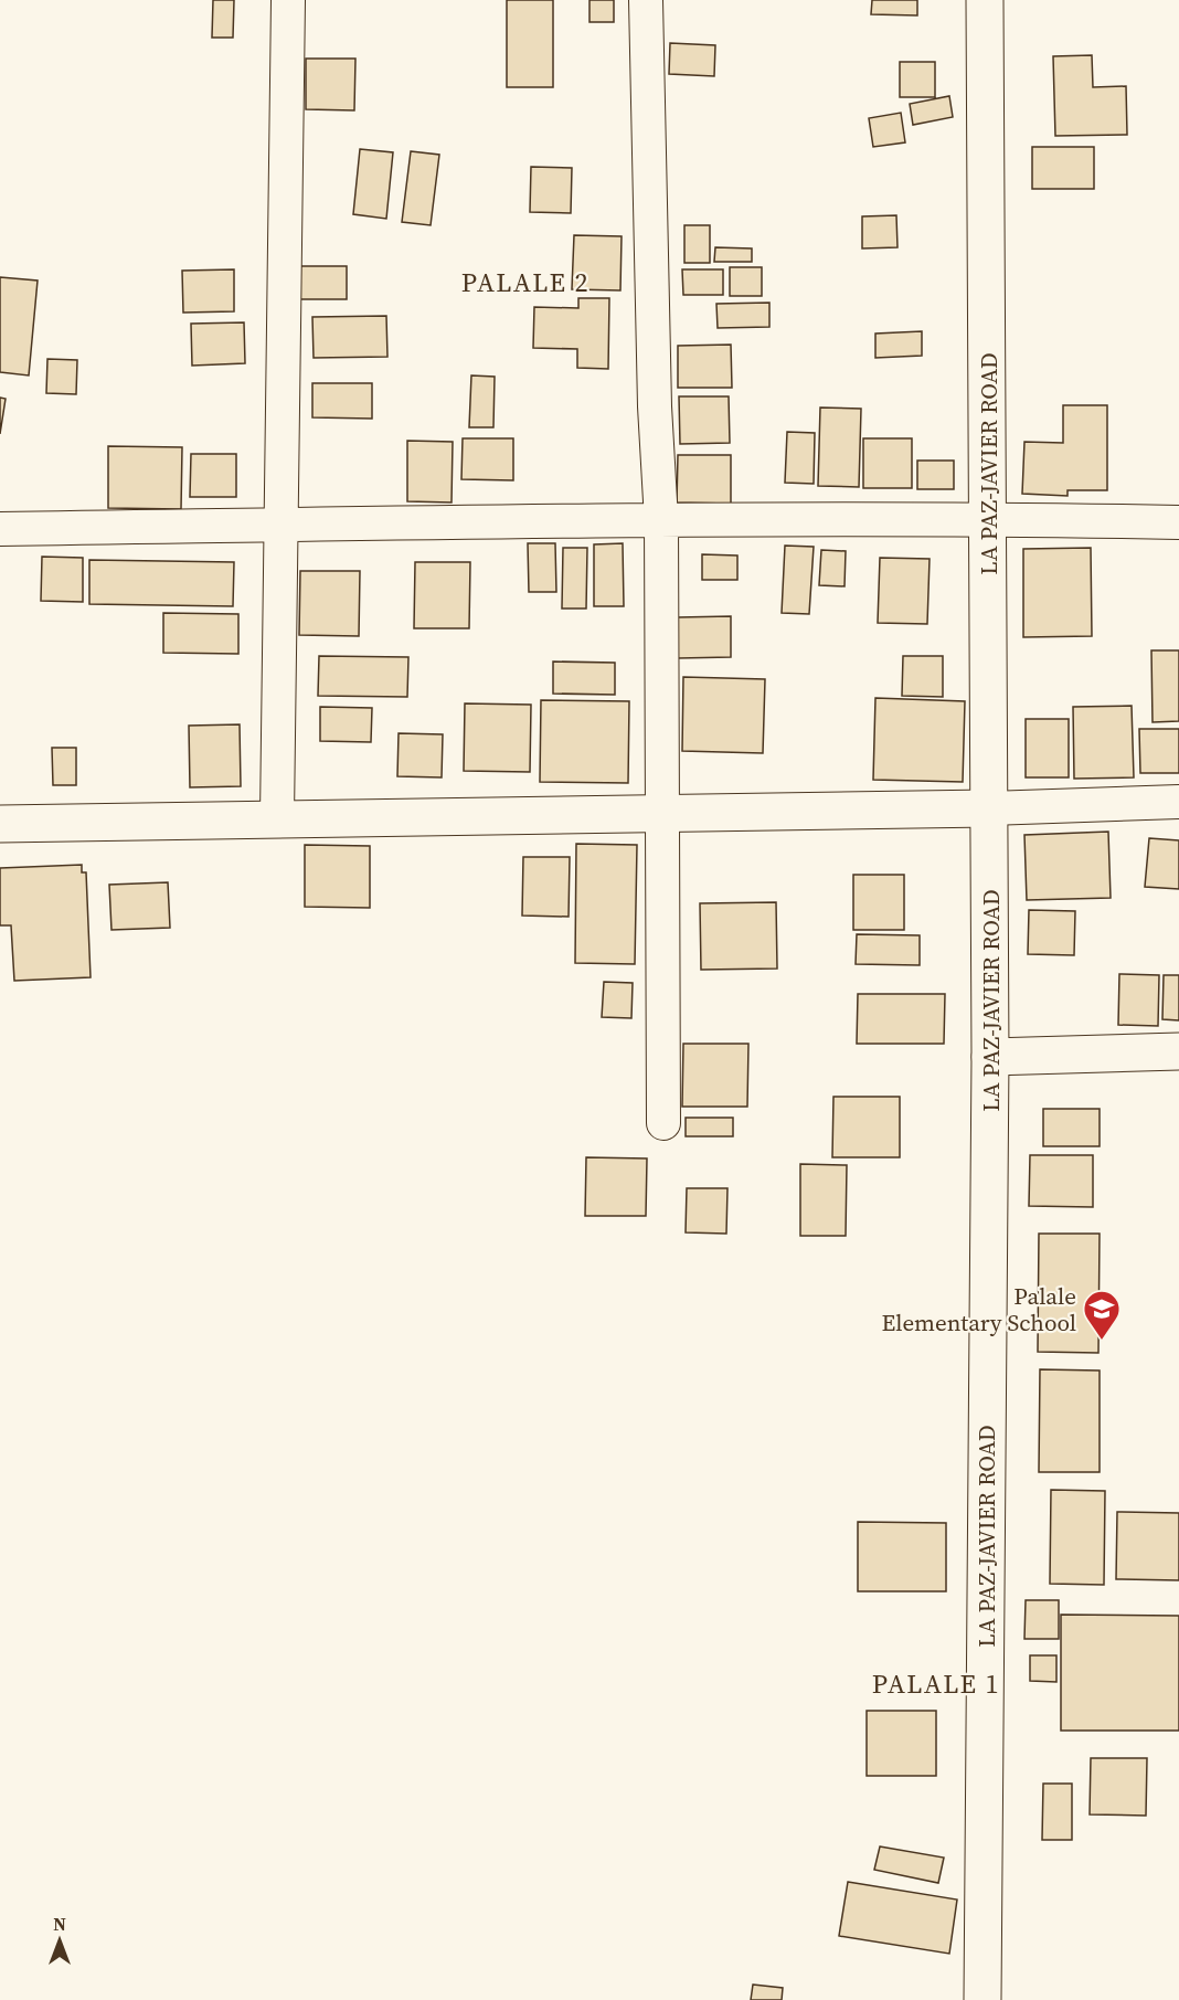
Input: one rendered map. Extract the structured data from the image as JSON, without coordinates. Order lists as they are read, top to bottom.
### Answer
{
  "streets": {
    "main road": ["LA PAZ-JAVIER ROAD"]
  },
  "districts": ["PALALE 2", "PALALE 1"],
  "places": {
    "school or university": ["Palale Elementary School"]
  },
  "north": "top"
}
